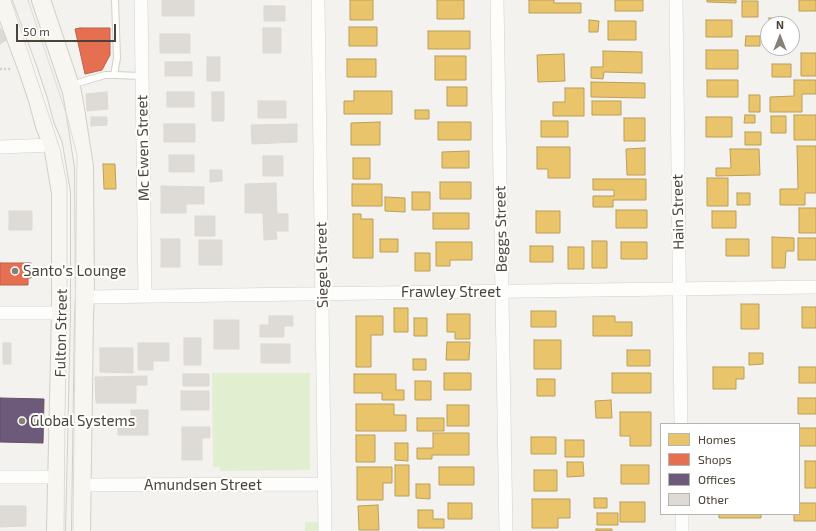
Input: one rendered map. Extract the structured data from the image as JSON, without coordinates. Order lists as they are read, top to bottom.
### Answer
{
  "streets": {
    "main road": ["Fulton Street"],
    "street": [
      "Mc Ewen Street",
      "Hain Street",
      "Beggs Street",
      "Siegel Street",
      "Frawley Street",
      "Amundsen Street"
    ]
  },
  "crossings": [
    ["Mc Ewen Street", "Frawley Street"],
    ["Hain Street", "Frawley Street"],
    ["Beggs Street", "Frawley Street"],
    ["Siegel Street", "Frawley Street"],
    ["Siegel Street", "Amundsen Street"],
    ["Frawley Street", "Fulton Street"],
    ["Fulton Street", "Amundsen Street"]
  ],
  "places": ["Santo's Lounge", "Global Systems"],
  "legend": [
    "Homes",
    "Shops",
    "Offices",
    "Other"
  ],
  "scale_bar": "50 m",
  "north": "top"
}
